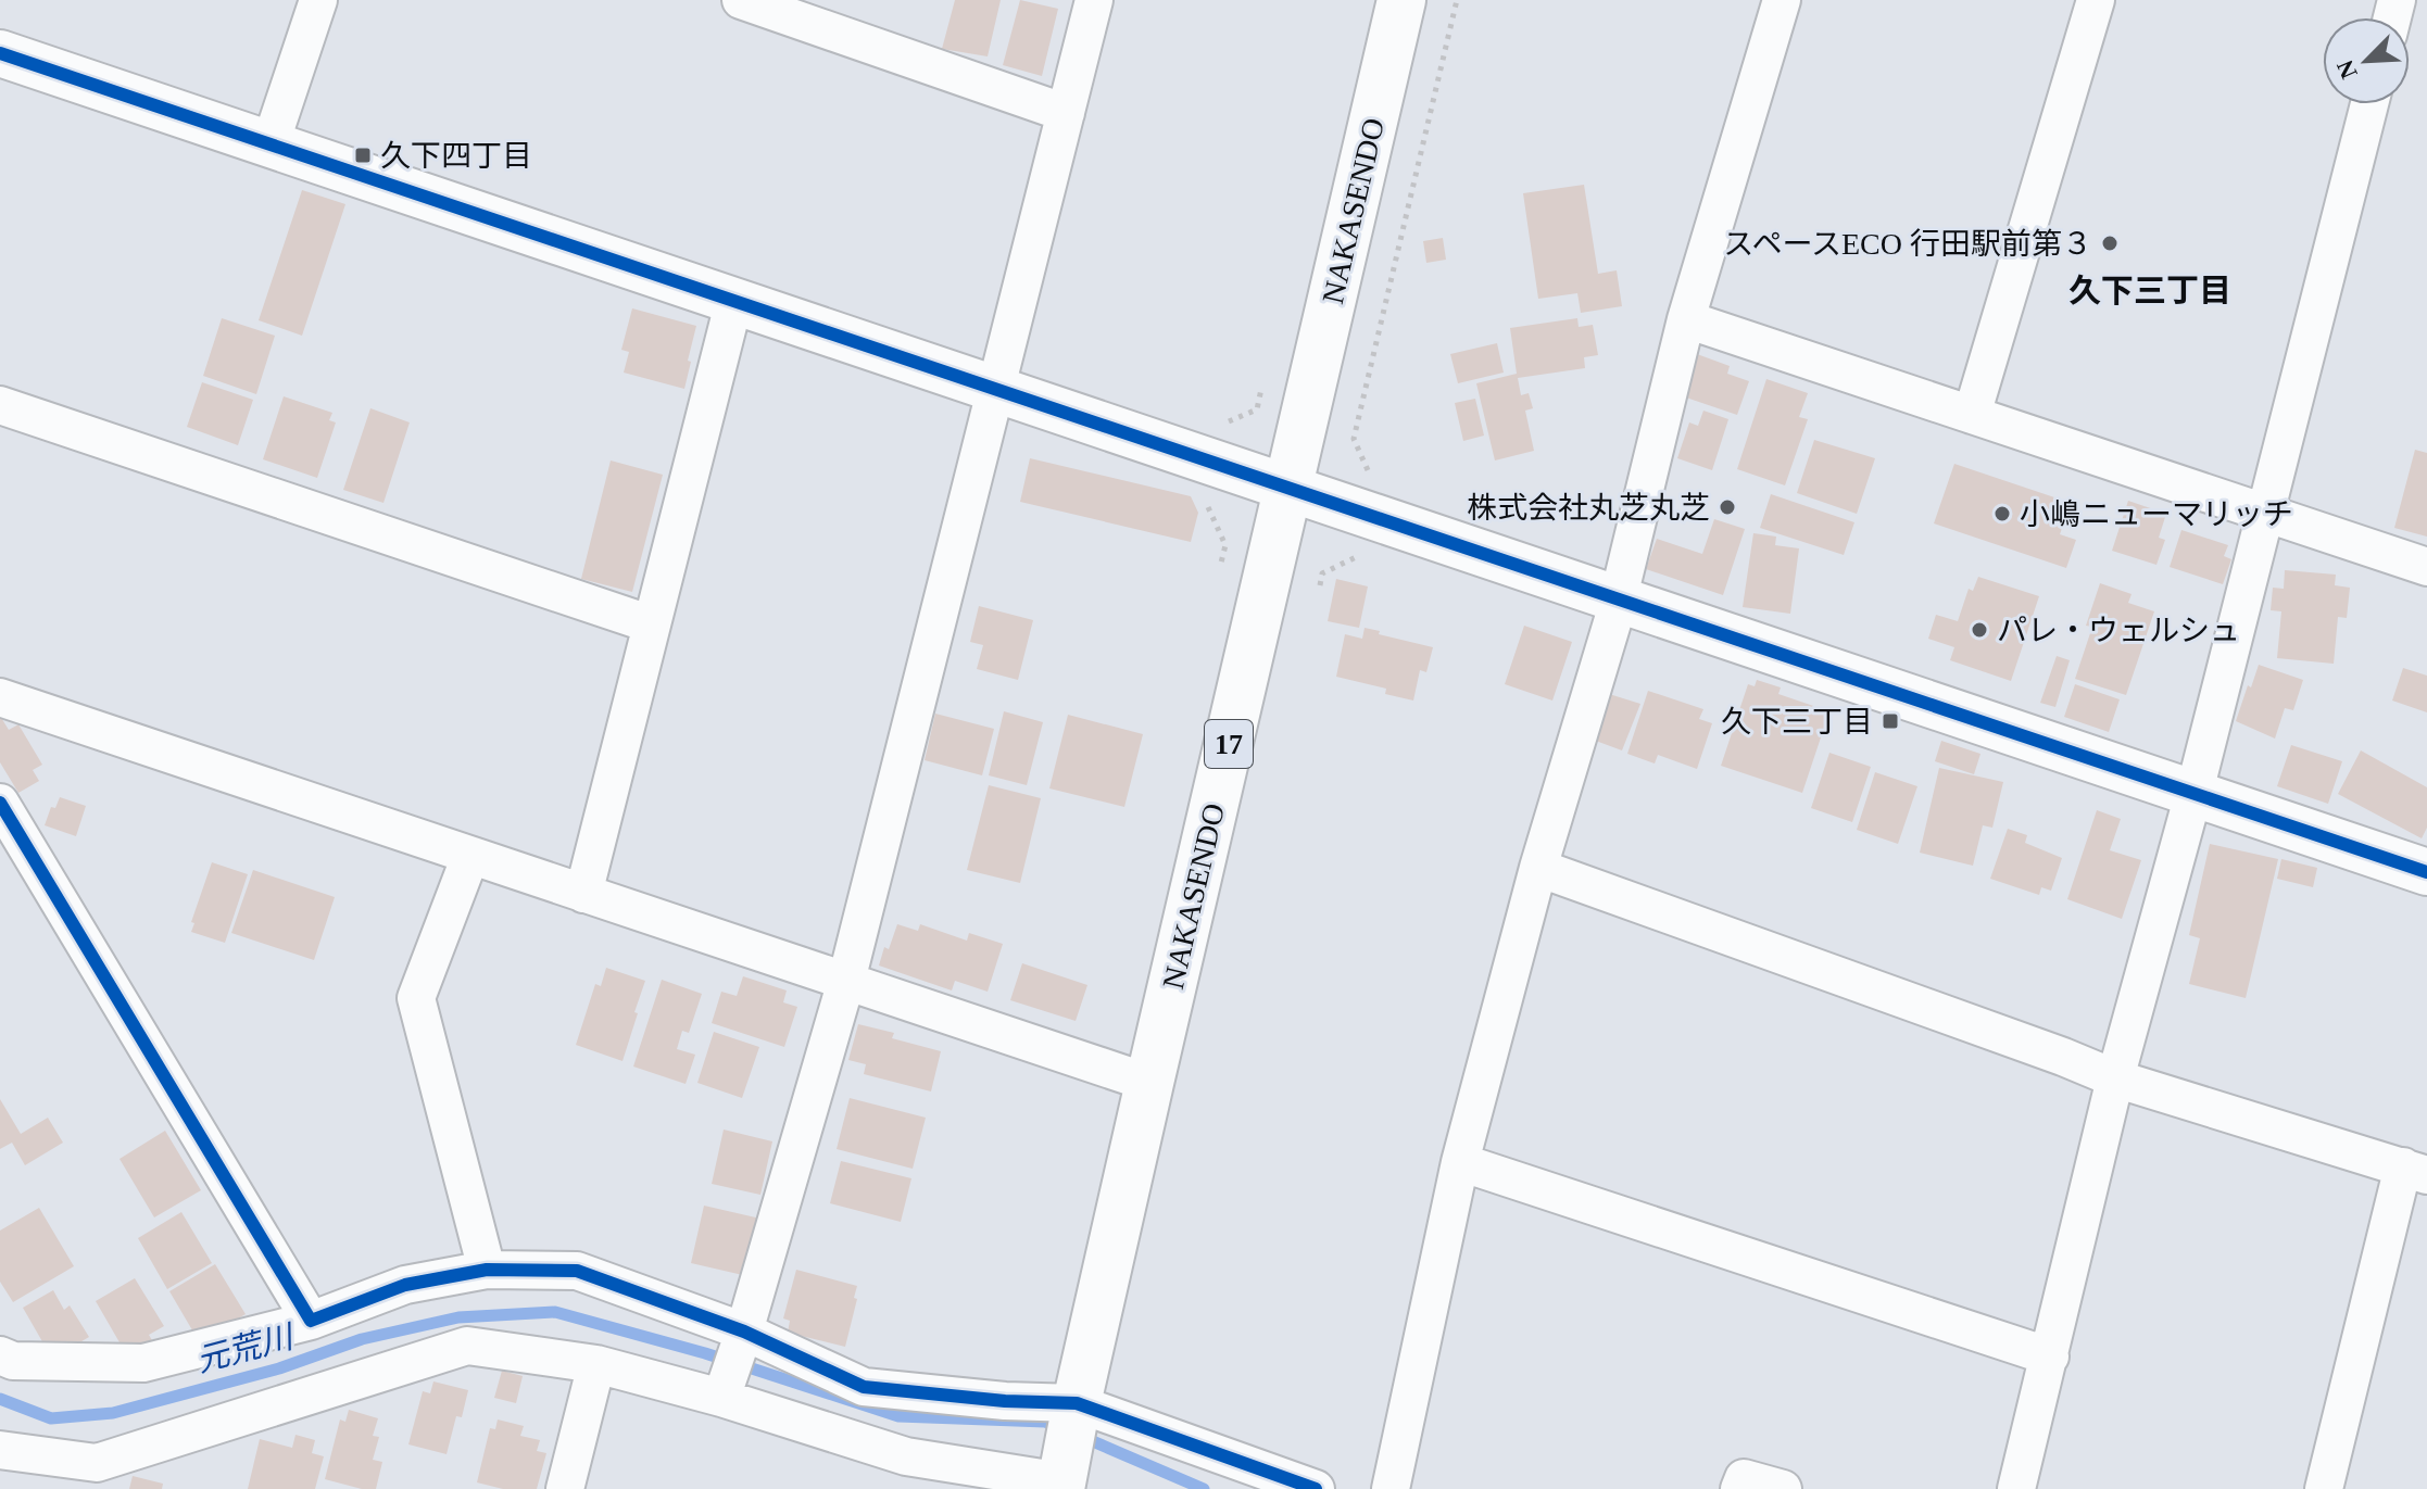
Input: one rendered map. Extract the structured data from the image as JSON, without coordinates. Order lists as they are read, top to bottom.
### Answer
{
  "streets": {
    "highway": ["NAKASENDO", "17"]
  },
  "districts": ["久下三丁目"],
  "water": ["元荒川"],
  "places": {
    "transit": ["久下四丁目", "久下三丁目"],
    "other": [
      "スペースECO 行田駅前第３",
      "株式会社丸芝丸芝",
      "小嶋ニューマリッチ",
      "パレ・ウェルシュ"
    ]
  },
  "north": "bottom left"
}
